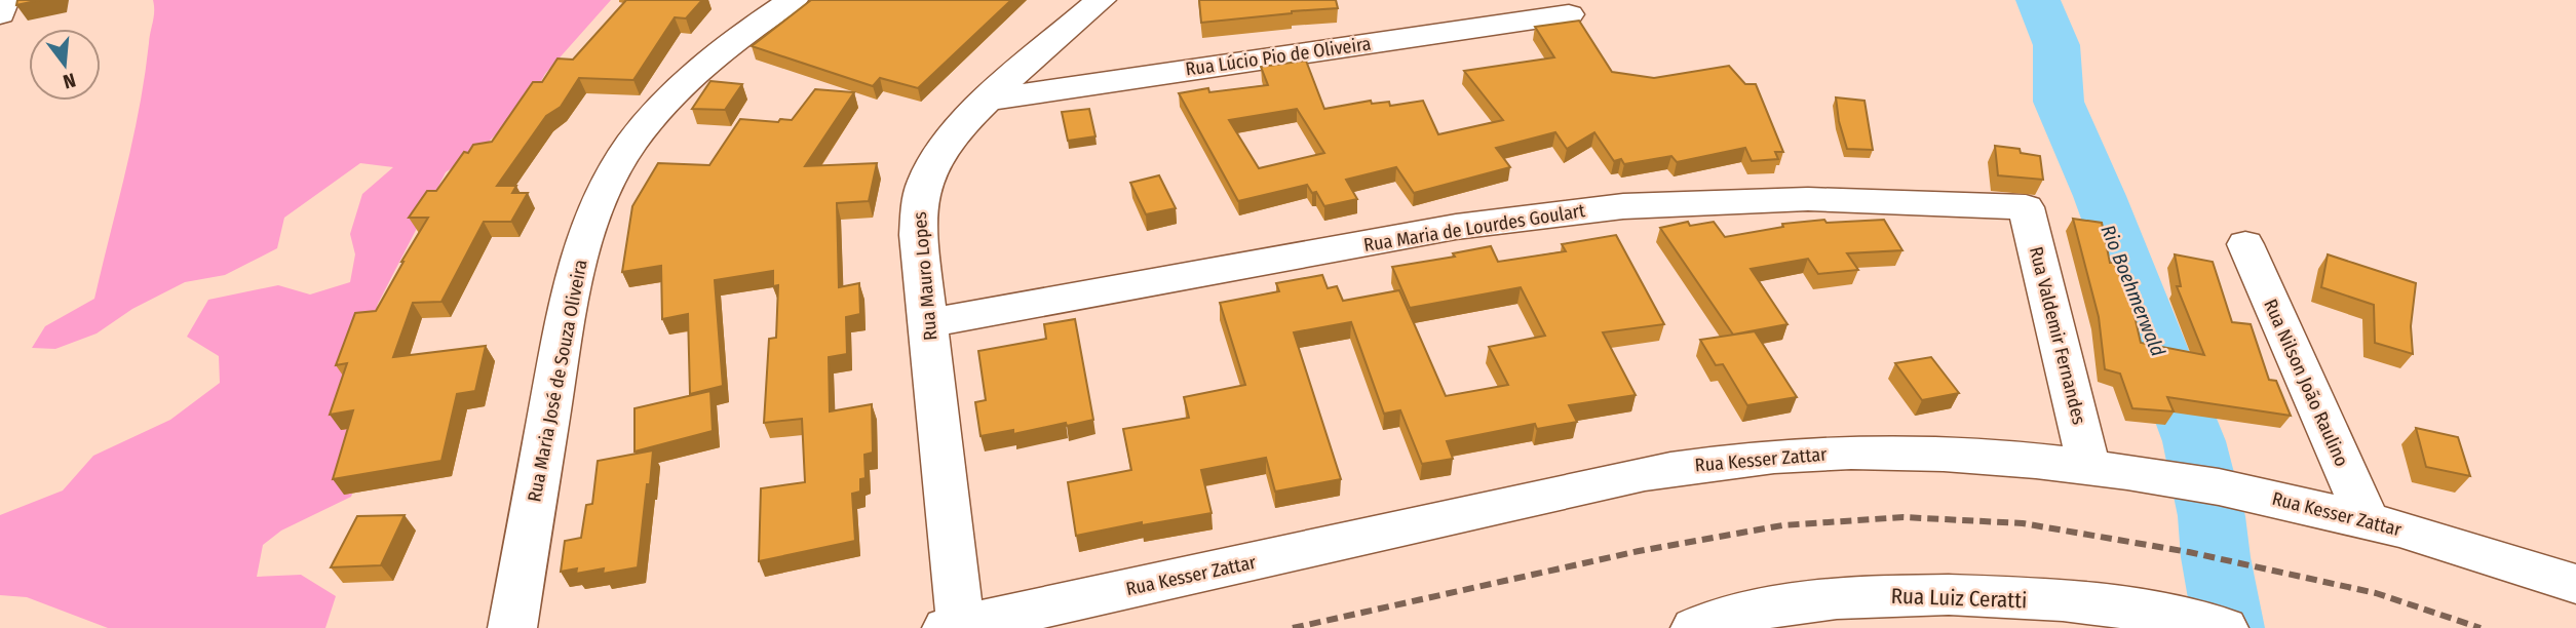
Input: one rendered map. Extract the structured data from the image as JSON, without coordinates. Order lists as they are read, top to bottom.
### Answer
{
  "streets": {
    "street": [
      "Rua Lúcio Pio de Oliveira",
      "Rua Maria de Lourdes Goulart",
      "Rua Mauro Lopes",
      "Rua Valdemir Fernandes",
      "Rua Maria José de Souza Oliveira",
      "Rua Nilson João Raulino",
      "Rua Kesser Zattar",
      "Rua Luiz Ceratti"
    ]
  },
  "crossings": [
    ["Rua Lúcio Pio de Oliveira", "Rua Mauro Lopes"],
    ["Rua Maria de Lourdes Goulart", "Rua Mauro Lopes"],
    ["Rua Maria de Lourdes Goulart", "Rua Valdemir Fernandes"],
    ["Rua Mauro Lopes", "Rua Kesser Zattar"],
    ["Rua Valdemir Fernandes", "Rua Kesser Zattar"],
    ["Rua Nilson João Raulino", "Rua Kesser Zattar"]
  ],
  "water": ["Rio Boehmerwald"],
  "north": "bottom"
}
